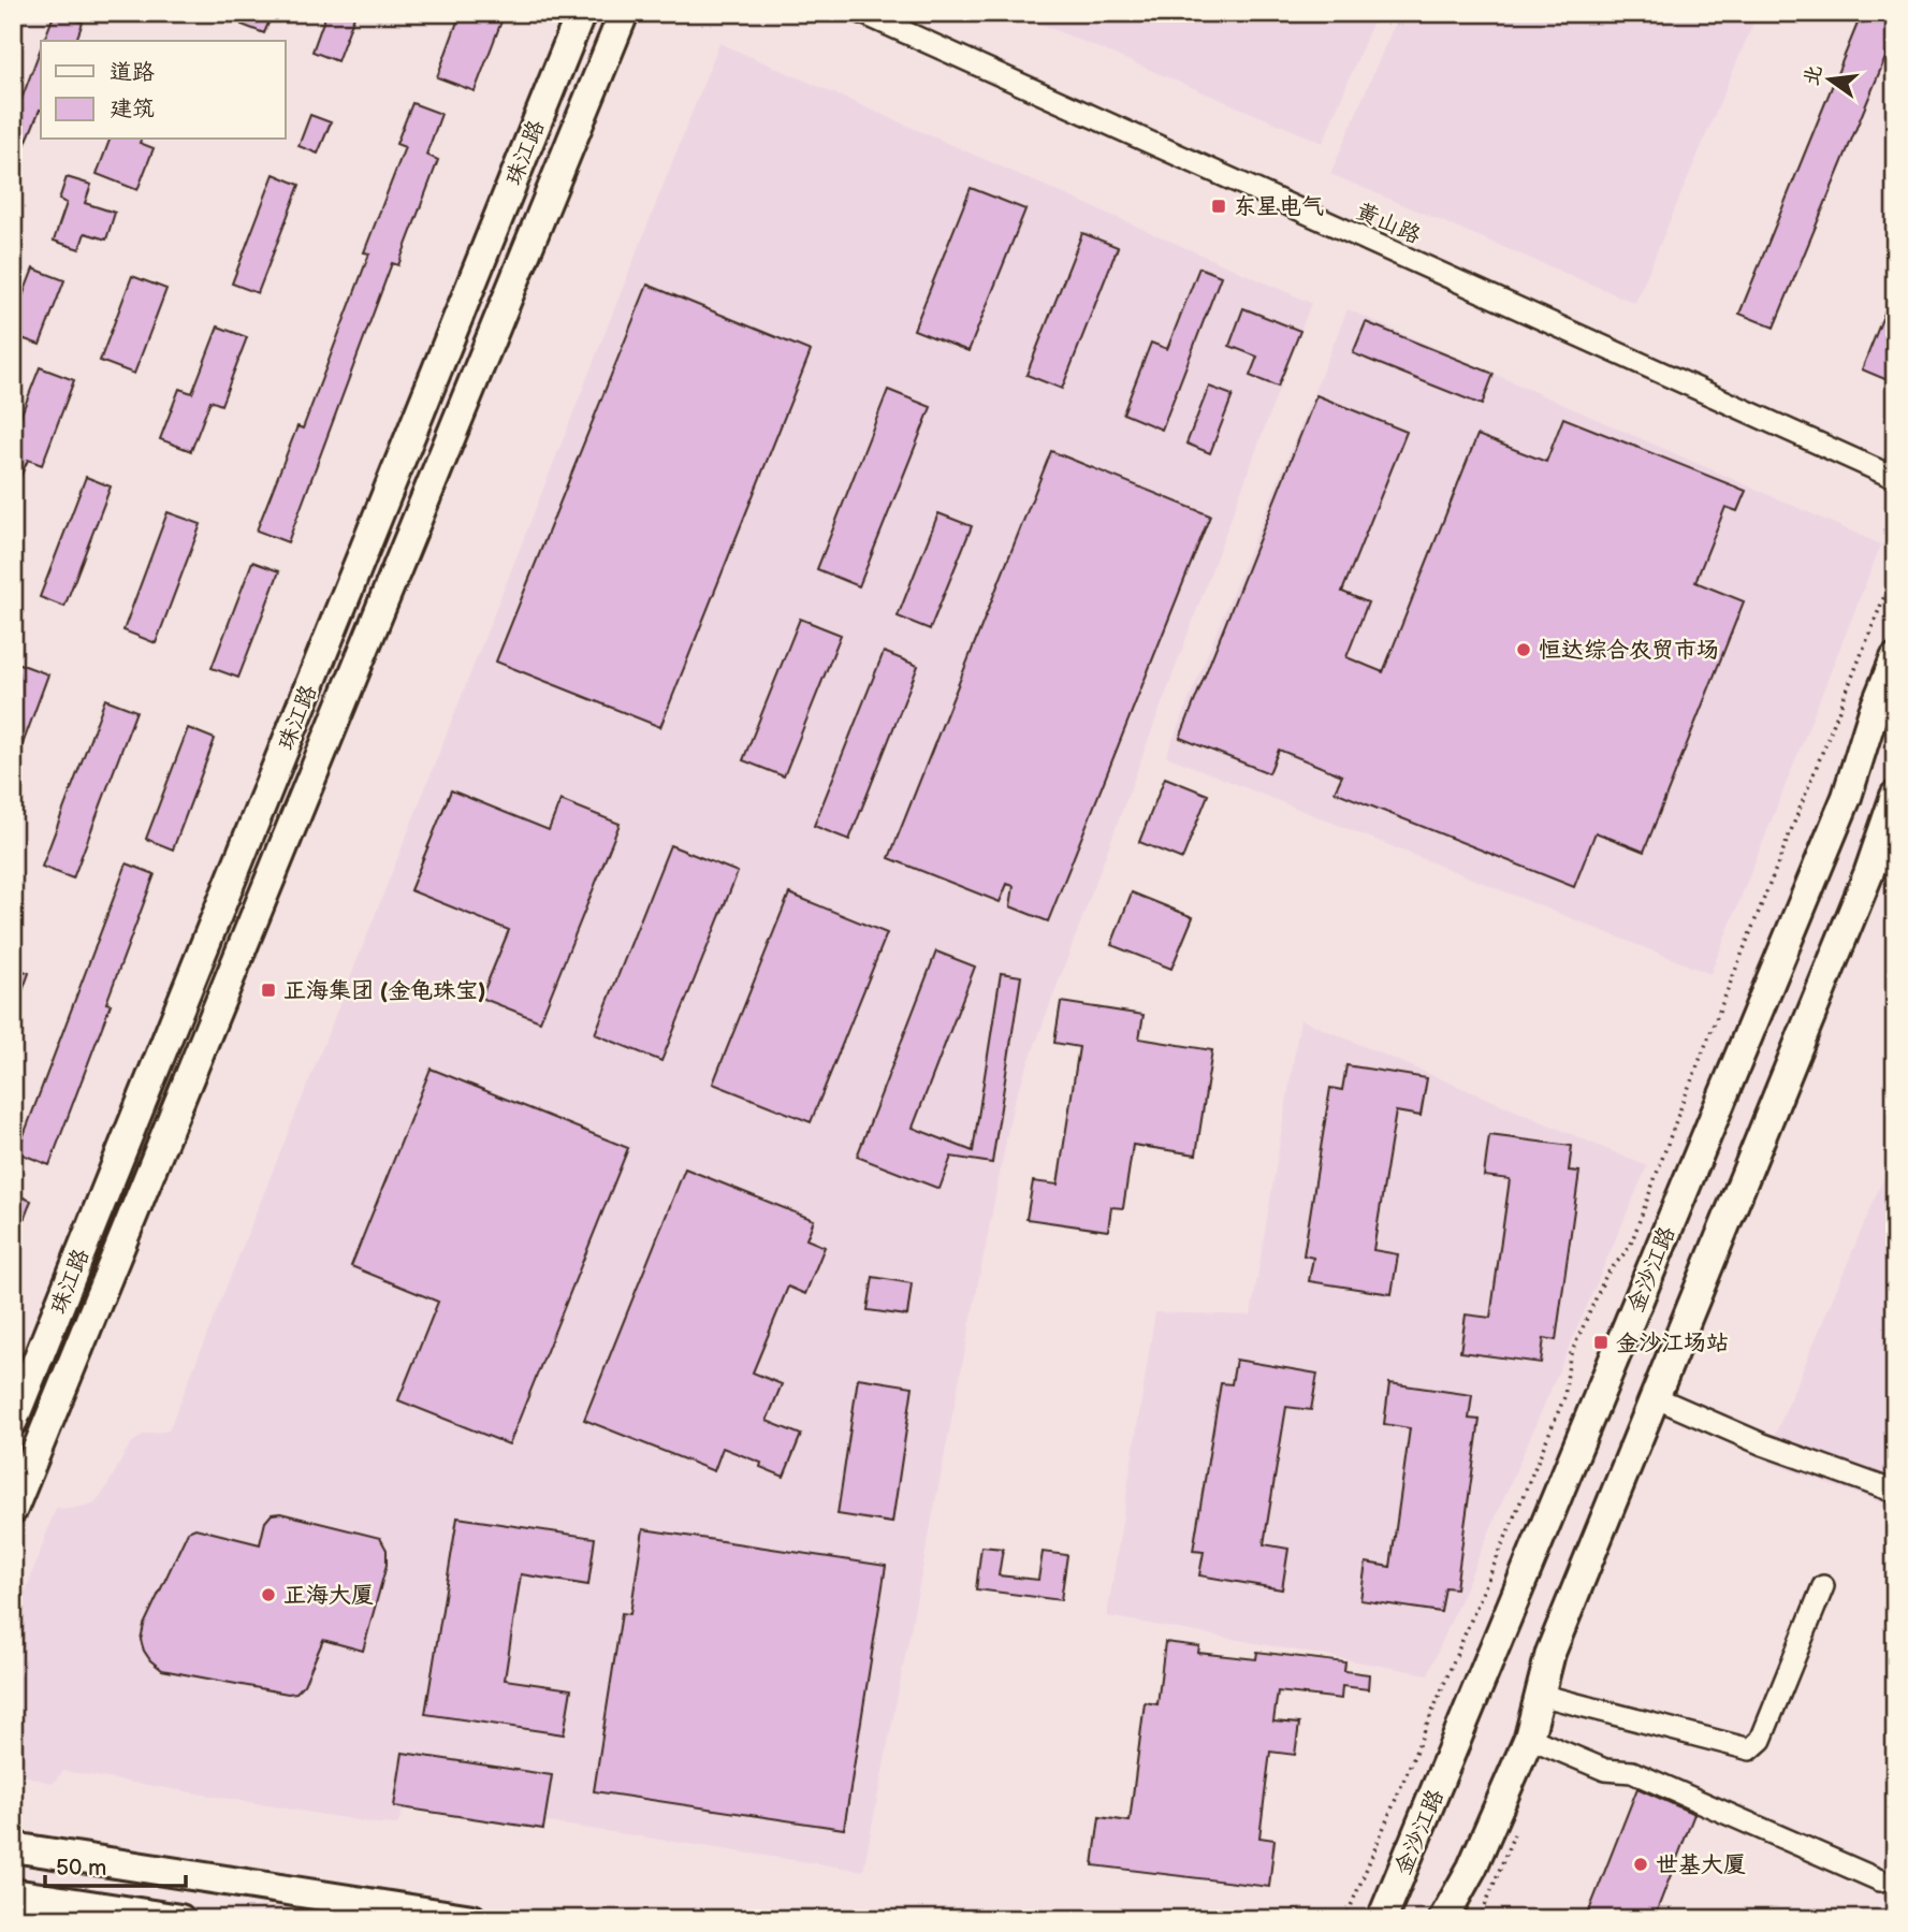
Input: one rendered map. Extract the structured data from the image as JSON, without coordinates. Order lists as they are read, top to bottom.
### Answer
{
  "streets": {
    "main road": ["珠江路", "金沙江路"],
    "street": ["黄山路"]
  },
  "places": {
    "transit": ["东星电气", "正海集团 (金龟珠宝)", "金沙江场站"],
    "other": ["恒达综合农贸市场", "正海大厦", "世基大厦"]
  },
  "legend": ["道路", "建筑"],
  "scale_bar": "50 m",
  "north": "left"
}
